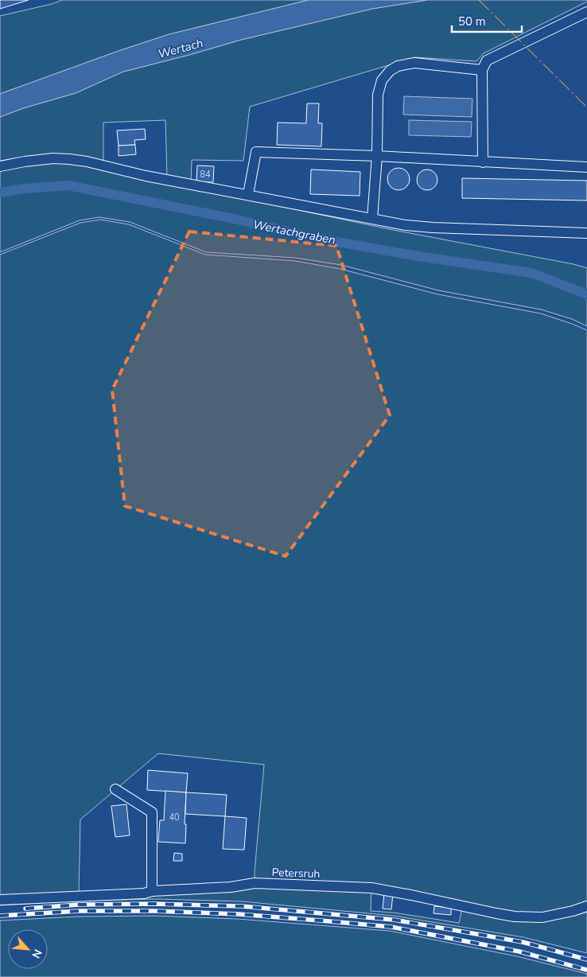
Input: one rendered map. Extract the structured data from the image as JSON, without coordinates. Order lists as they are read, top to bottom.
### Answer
{
  "streets": {
    "lane": ["Petersruh"]
  },
  "water": ["Wertach", "Wertachgraben"],
  "house_numbers": ["84", "40"],
  "scale_bar": "50 m",
  "north": "bottom right"
}
